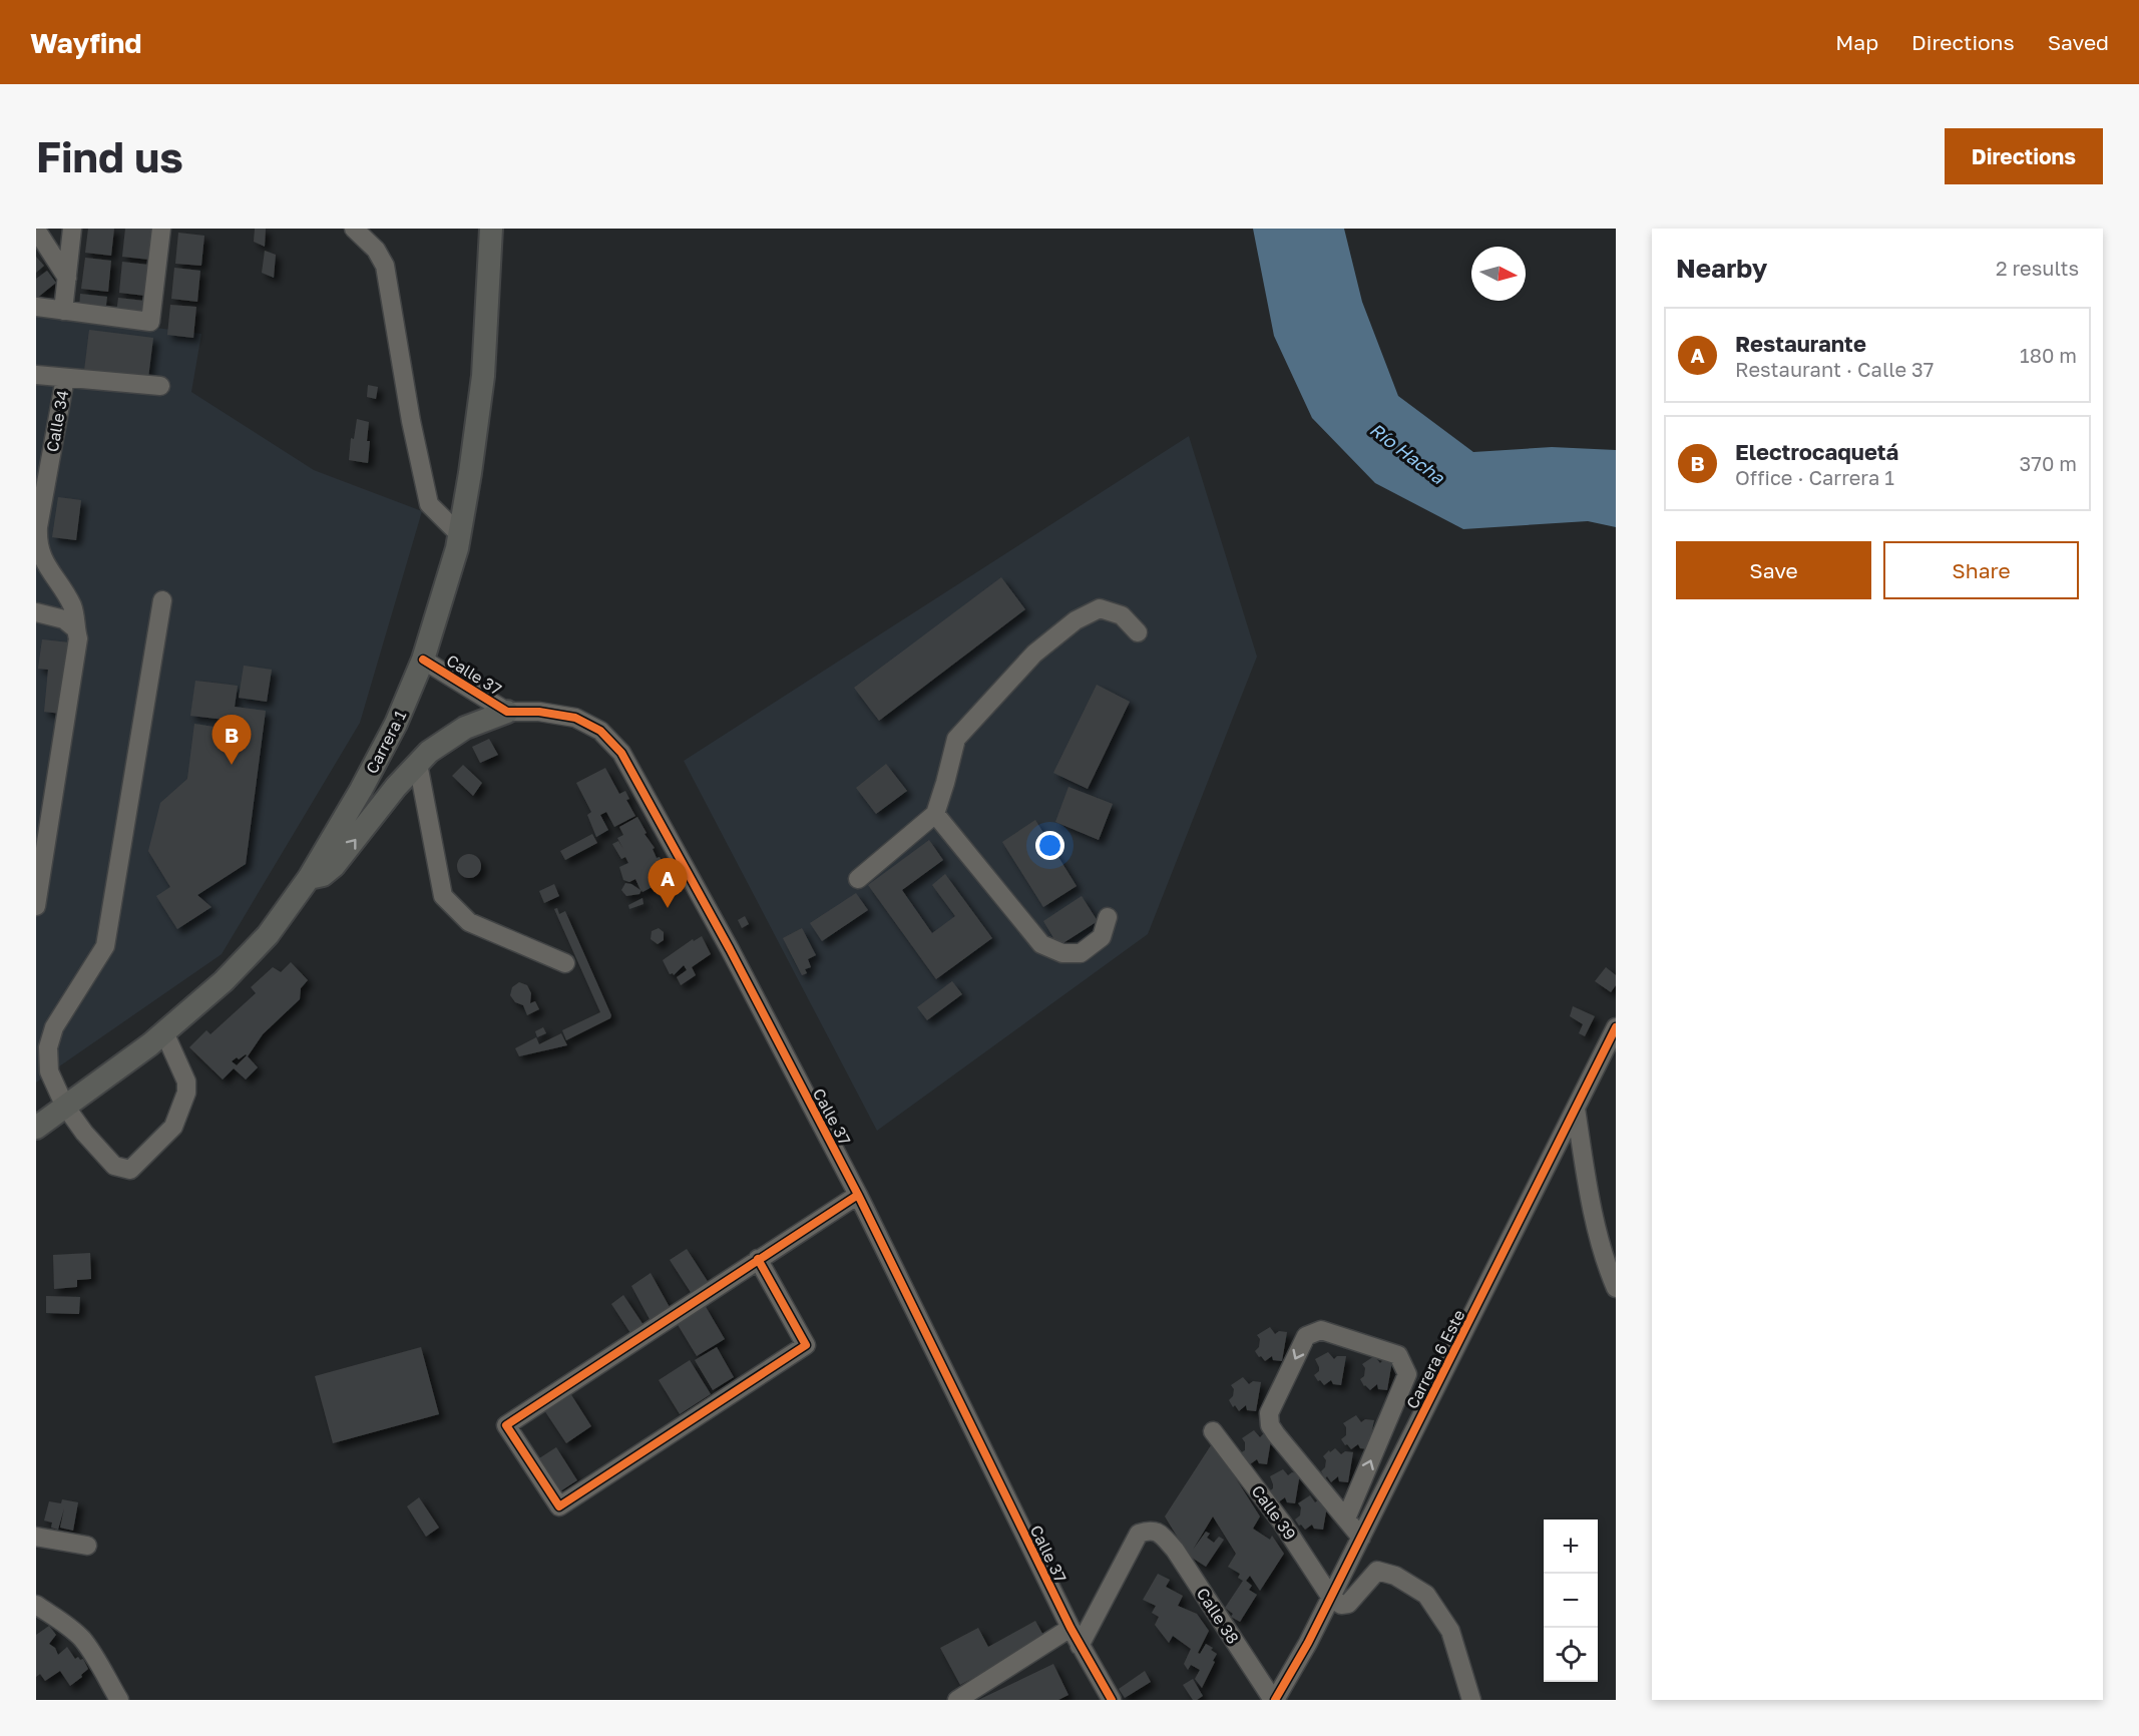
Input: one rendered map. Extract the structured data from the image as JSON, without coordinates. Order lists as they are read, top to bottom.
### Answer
{
  "streets": {
    "main road": ["Carrera 1"],
    "street": [
      "Calle 34",
      "Calle 37",
      "Carrera 6 Este",
      "Calle 39",
      "Calle 38"
    ]
  },
  "crossings": [
    ["Calle 37", "Carrera 1"],
    ["Calle 37", "Calle 38"],
    ["Carrera 6 Este", "Calle 39"],
    ["Carrera 6 Este", "Calle 38"]
  ],
  "water": ["Río Hacha"],
  "north": "right",
  "page": {
    "header": "Wayfind",
    "nav": ["Map", "Directions", "Saved"],
    "buttons": [
      "Directions",
      ["Save", "Share"]
    ],
    "title": "Find us",
    "heading": ["Nearby", "2 results"],
    "list": [
      {
        "mark": "A",
        "name": "Restaurante",
        "note": "Restaurant · Calle 37",
        "value": "180 m"
      },
      {
        "mark": "B",
        "name": "Electrocaquetá",
        "note": "Office · Carrera 1",
        "value": "370 m"
      }
    ],
    "pins": ["B", "A"],
    "map_buttons": ["+", "−"]
  }
}
